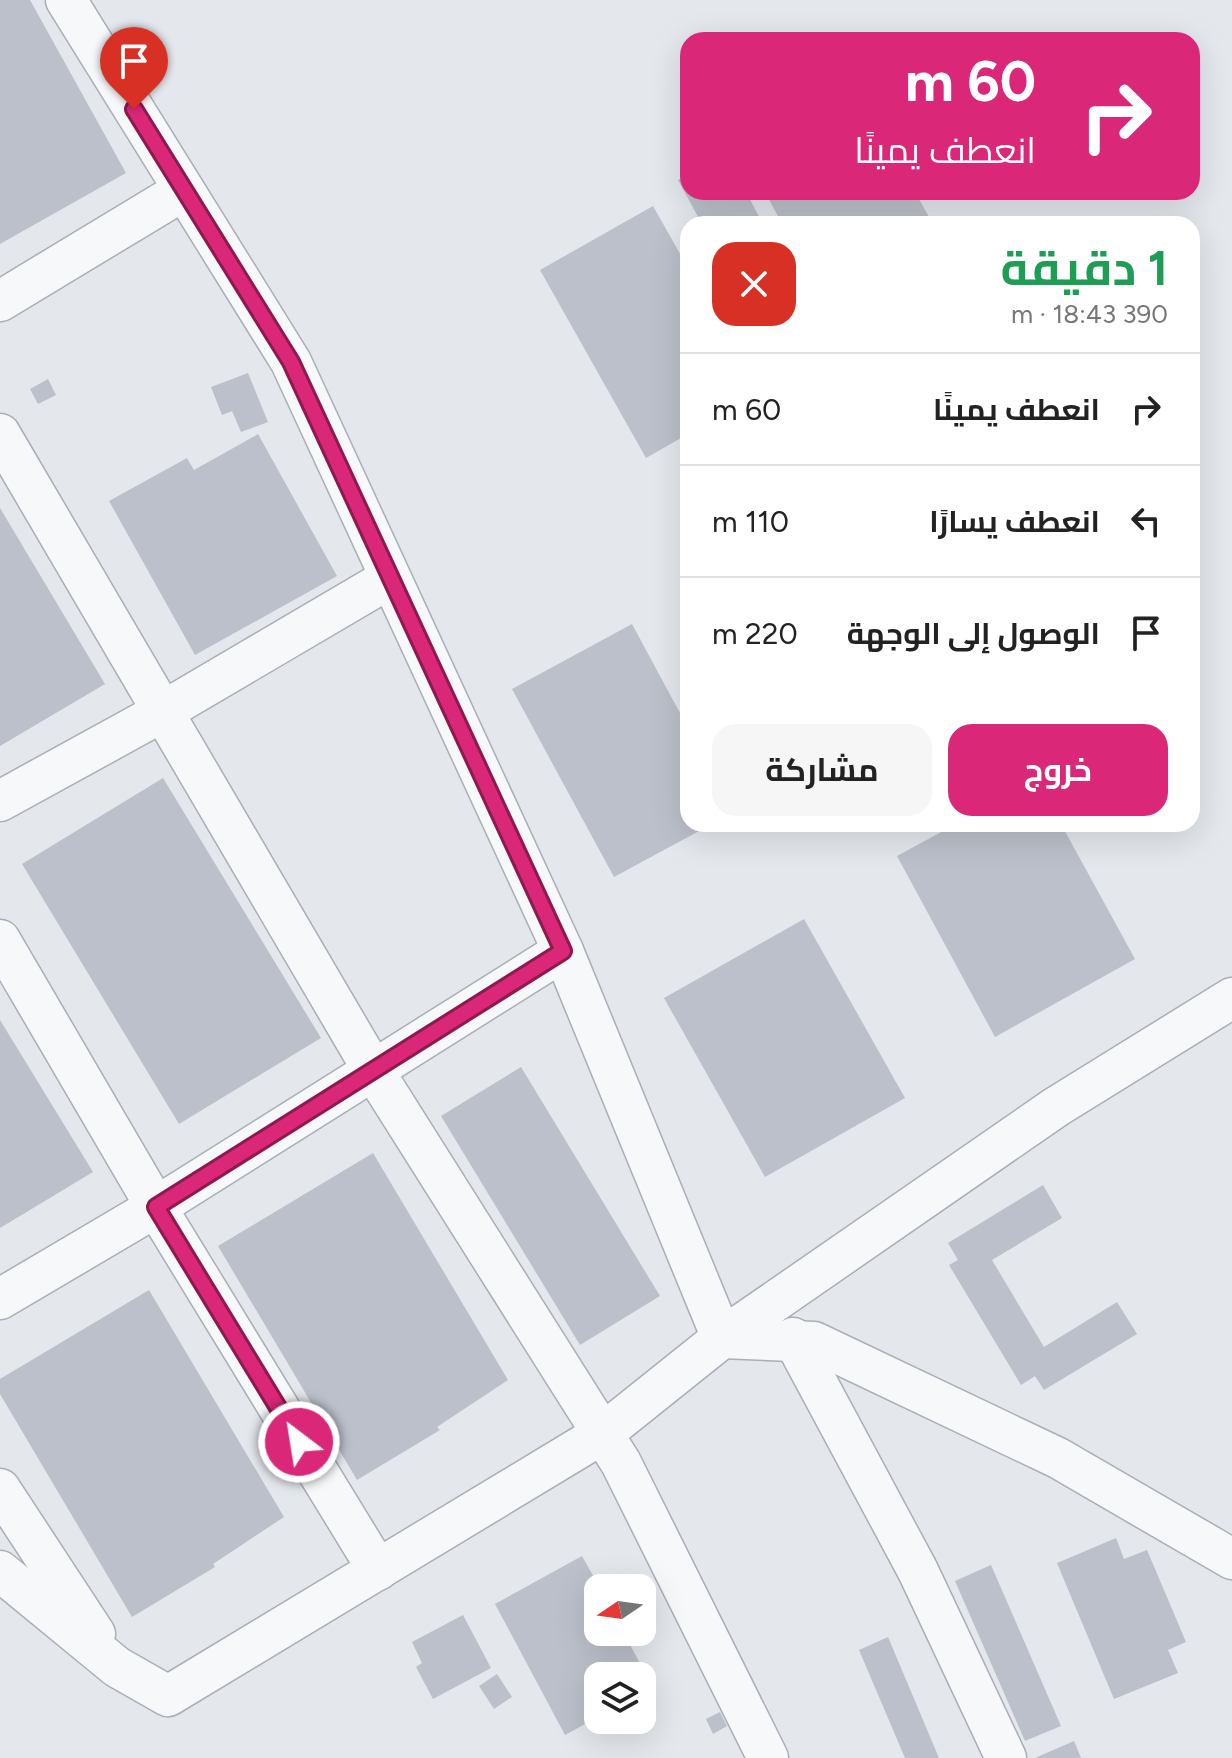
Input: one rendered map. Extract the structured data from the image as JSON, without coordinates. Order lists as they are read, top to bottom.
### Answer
{
  "north": "left",
  "page": {
    "turn": ["60 m", "انعطف يمينًا"],
    "heading": ["1 دقيقة", "390 m · 18:43"],
    "list": [
      {
        "name": "انعطف يمينًا",
        "value": "60 m"
      },
      {
        "name": "انعطف يسارًا",
        "value": "110 m"
      },
      {
        "name": "الوصول إلى الوجهة",
        "value": "220 m"
      }
    ],
    "buttons": ["خروج", "مشاركة"]
  }
}
